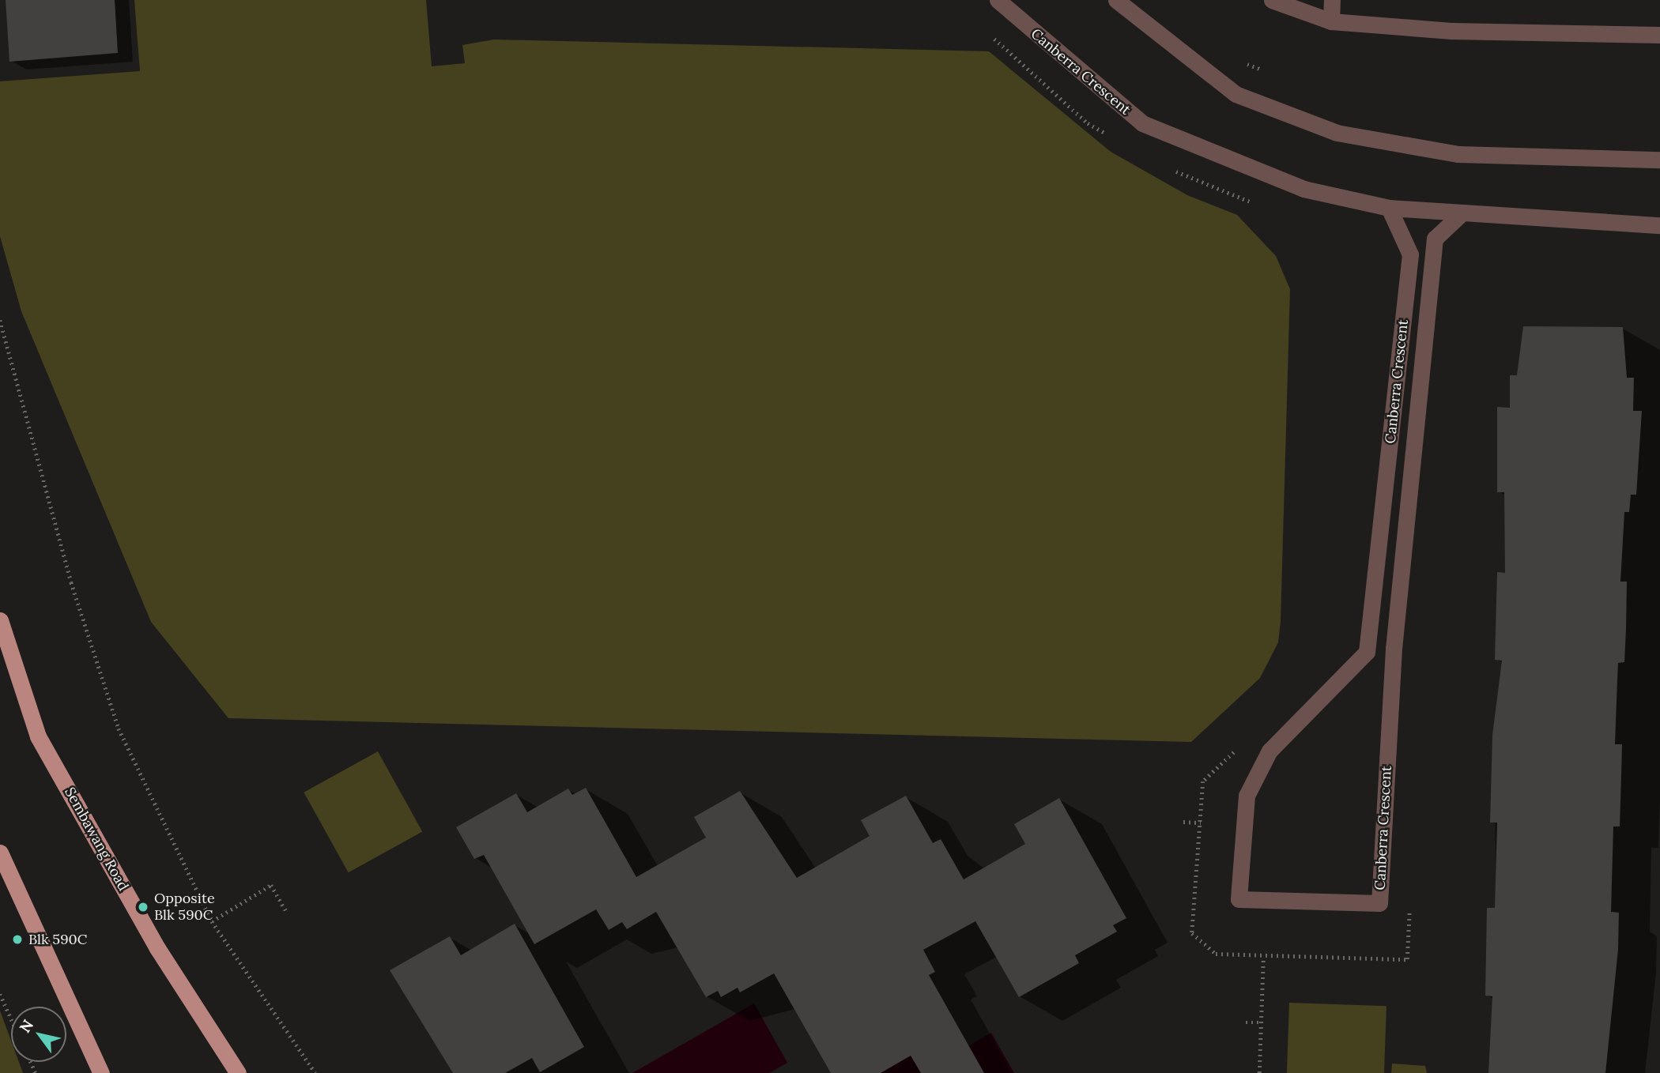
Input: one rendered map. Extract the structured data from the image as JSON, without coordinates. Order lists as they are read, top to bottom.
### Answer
{
  "streets": {
    "main road": ["Sembawang Road"],
    "street": ["Canberra Crescent"]
  },
  "places": ["Opposite Blk 590C", "Blk 590C"],
  "north": "top left"
}
